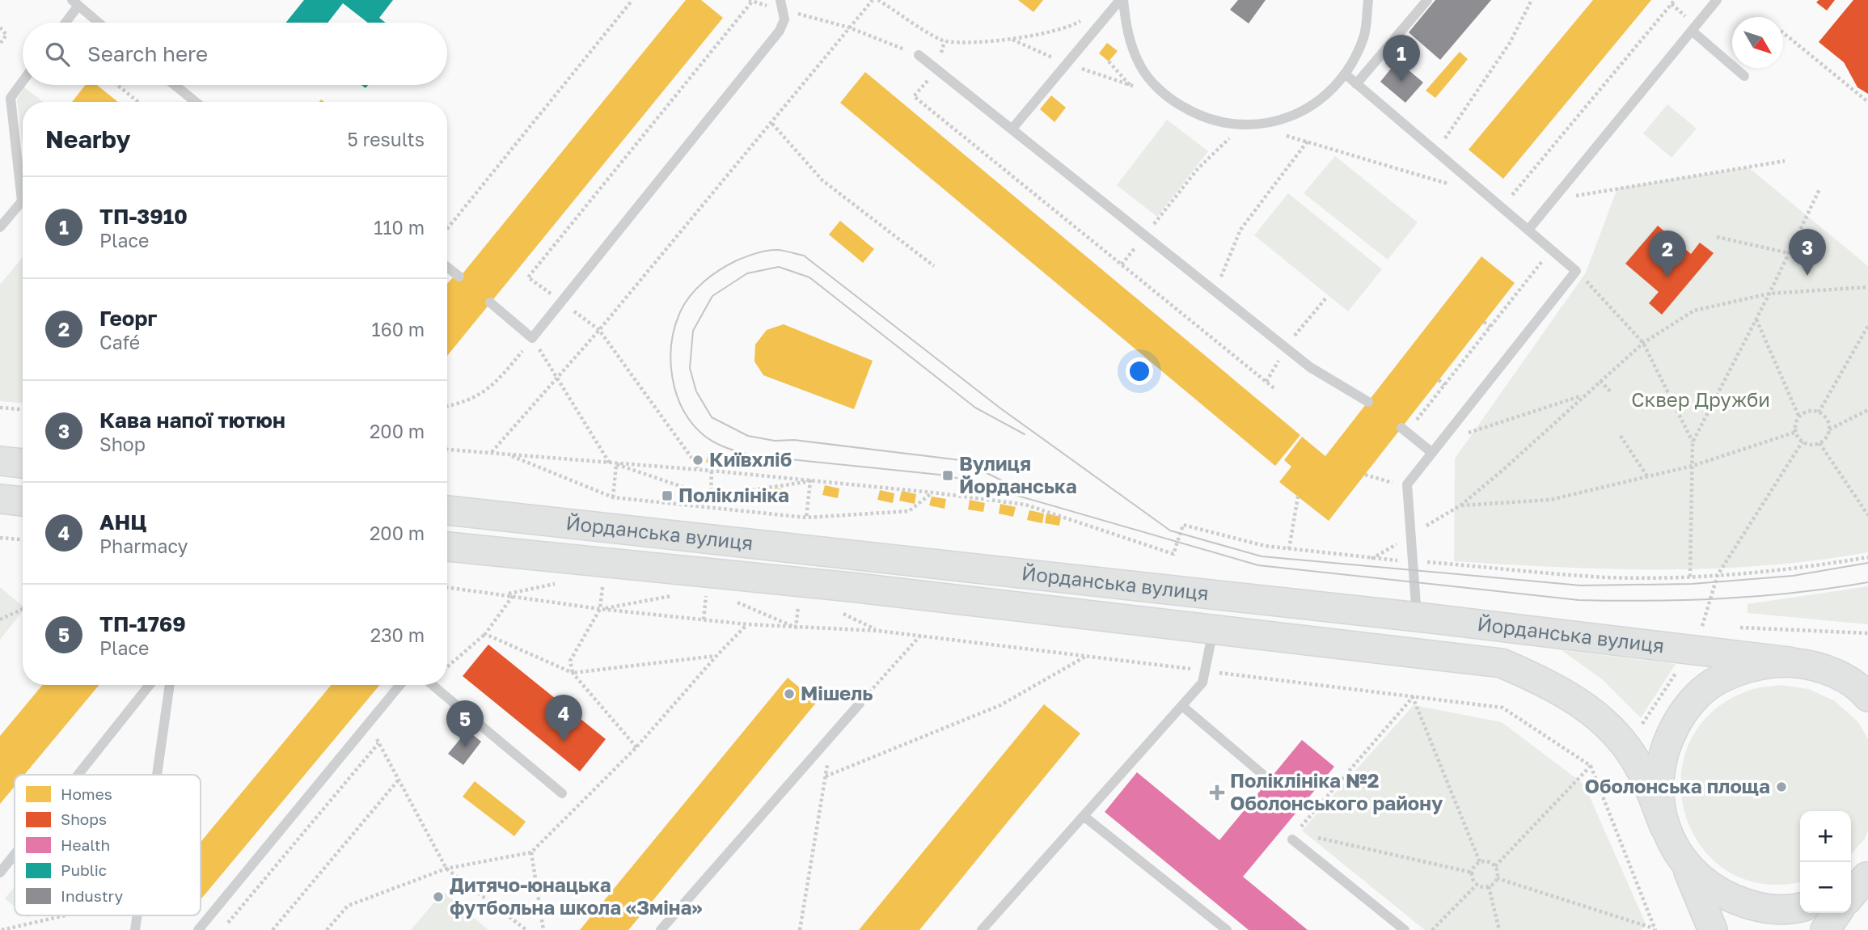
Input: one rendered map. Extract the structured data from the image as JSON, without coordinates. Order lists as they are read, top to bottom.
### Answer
{
  "streets": {
    "main road": ["Йорданська вулиця"]
  },
  "parks": ["Сквер Дружби"],
  "places": {
    "other": [
      "Київхліб",
      "Мішель",
      "Оболонська площа",
      "Дитячо-юнацька футбольна школа «Зміна»"
    ],
    "transit": ["Вулиця Йорданська", "Поліклініка"],
    "health": ["Поліклініка №2 Оболонського району"]
  },
  "legend": [
    "Homes",
    "Shops",
    "Health",
    "Public",
    "Industry"
  ],
  "north": "bottom right",
  "page": {
    "search": "Search here",
    "pins": [
      "1",
      "3",
      "2",
      "4",
      "5"
    ],
    "heading": ["Nearby", "5 results"],
    "list": [
      {
        "mark": "1",
        "name": "ТП-3910",
        "note": "Place",
        "value": "110 m"
      },
      {
        "mark": "2",
        "name": "Георг",
        "note": "Café",
        "value": "160 m"
      },
      {
        "mark": "3",
        "name": "Кава напої тютюн",
        "note": "Shop",
        "value": "200 m"
      },
      {
        "mark": "4",
        "name": "АНЦ",
        "note": "Pharmacy",
        "value": "200 m"
      },
      {
        "mark": "5",
        "name": "ТП-1769",
        "note": "Place",
        "value": "230 m"
      }
    ],
    "map_buttons": ["+", "−"]
  }
}
